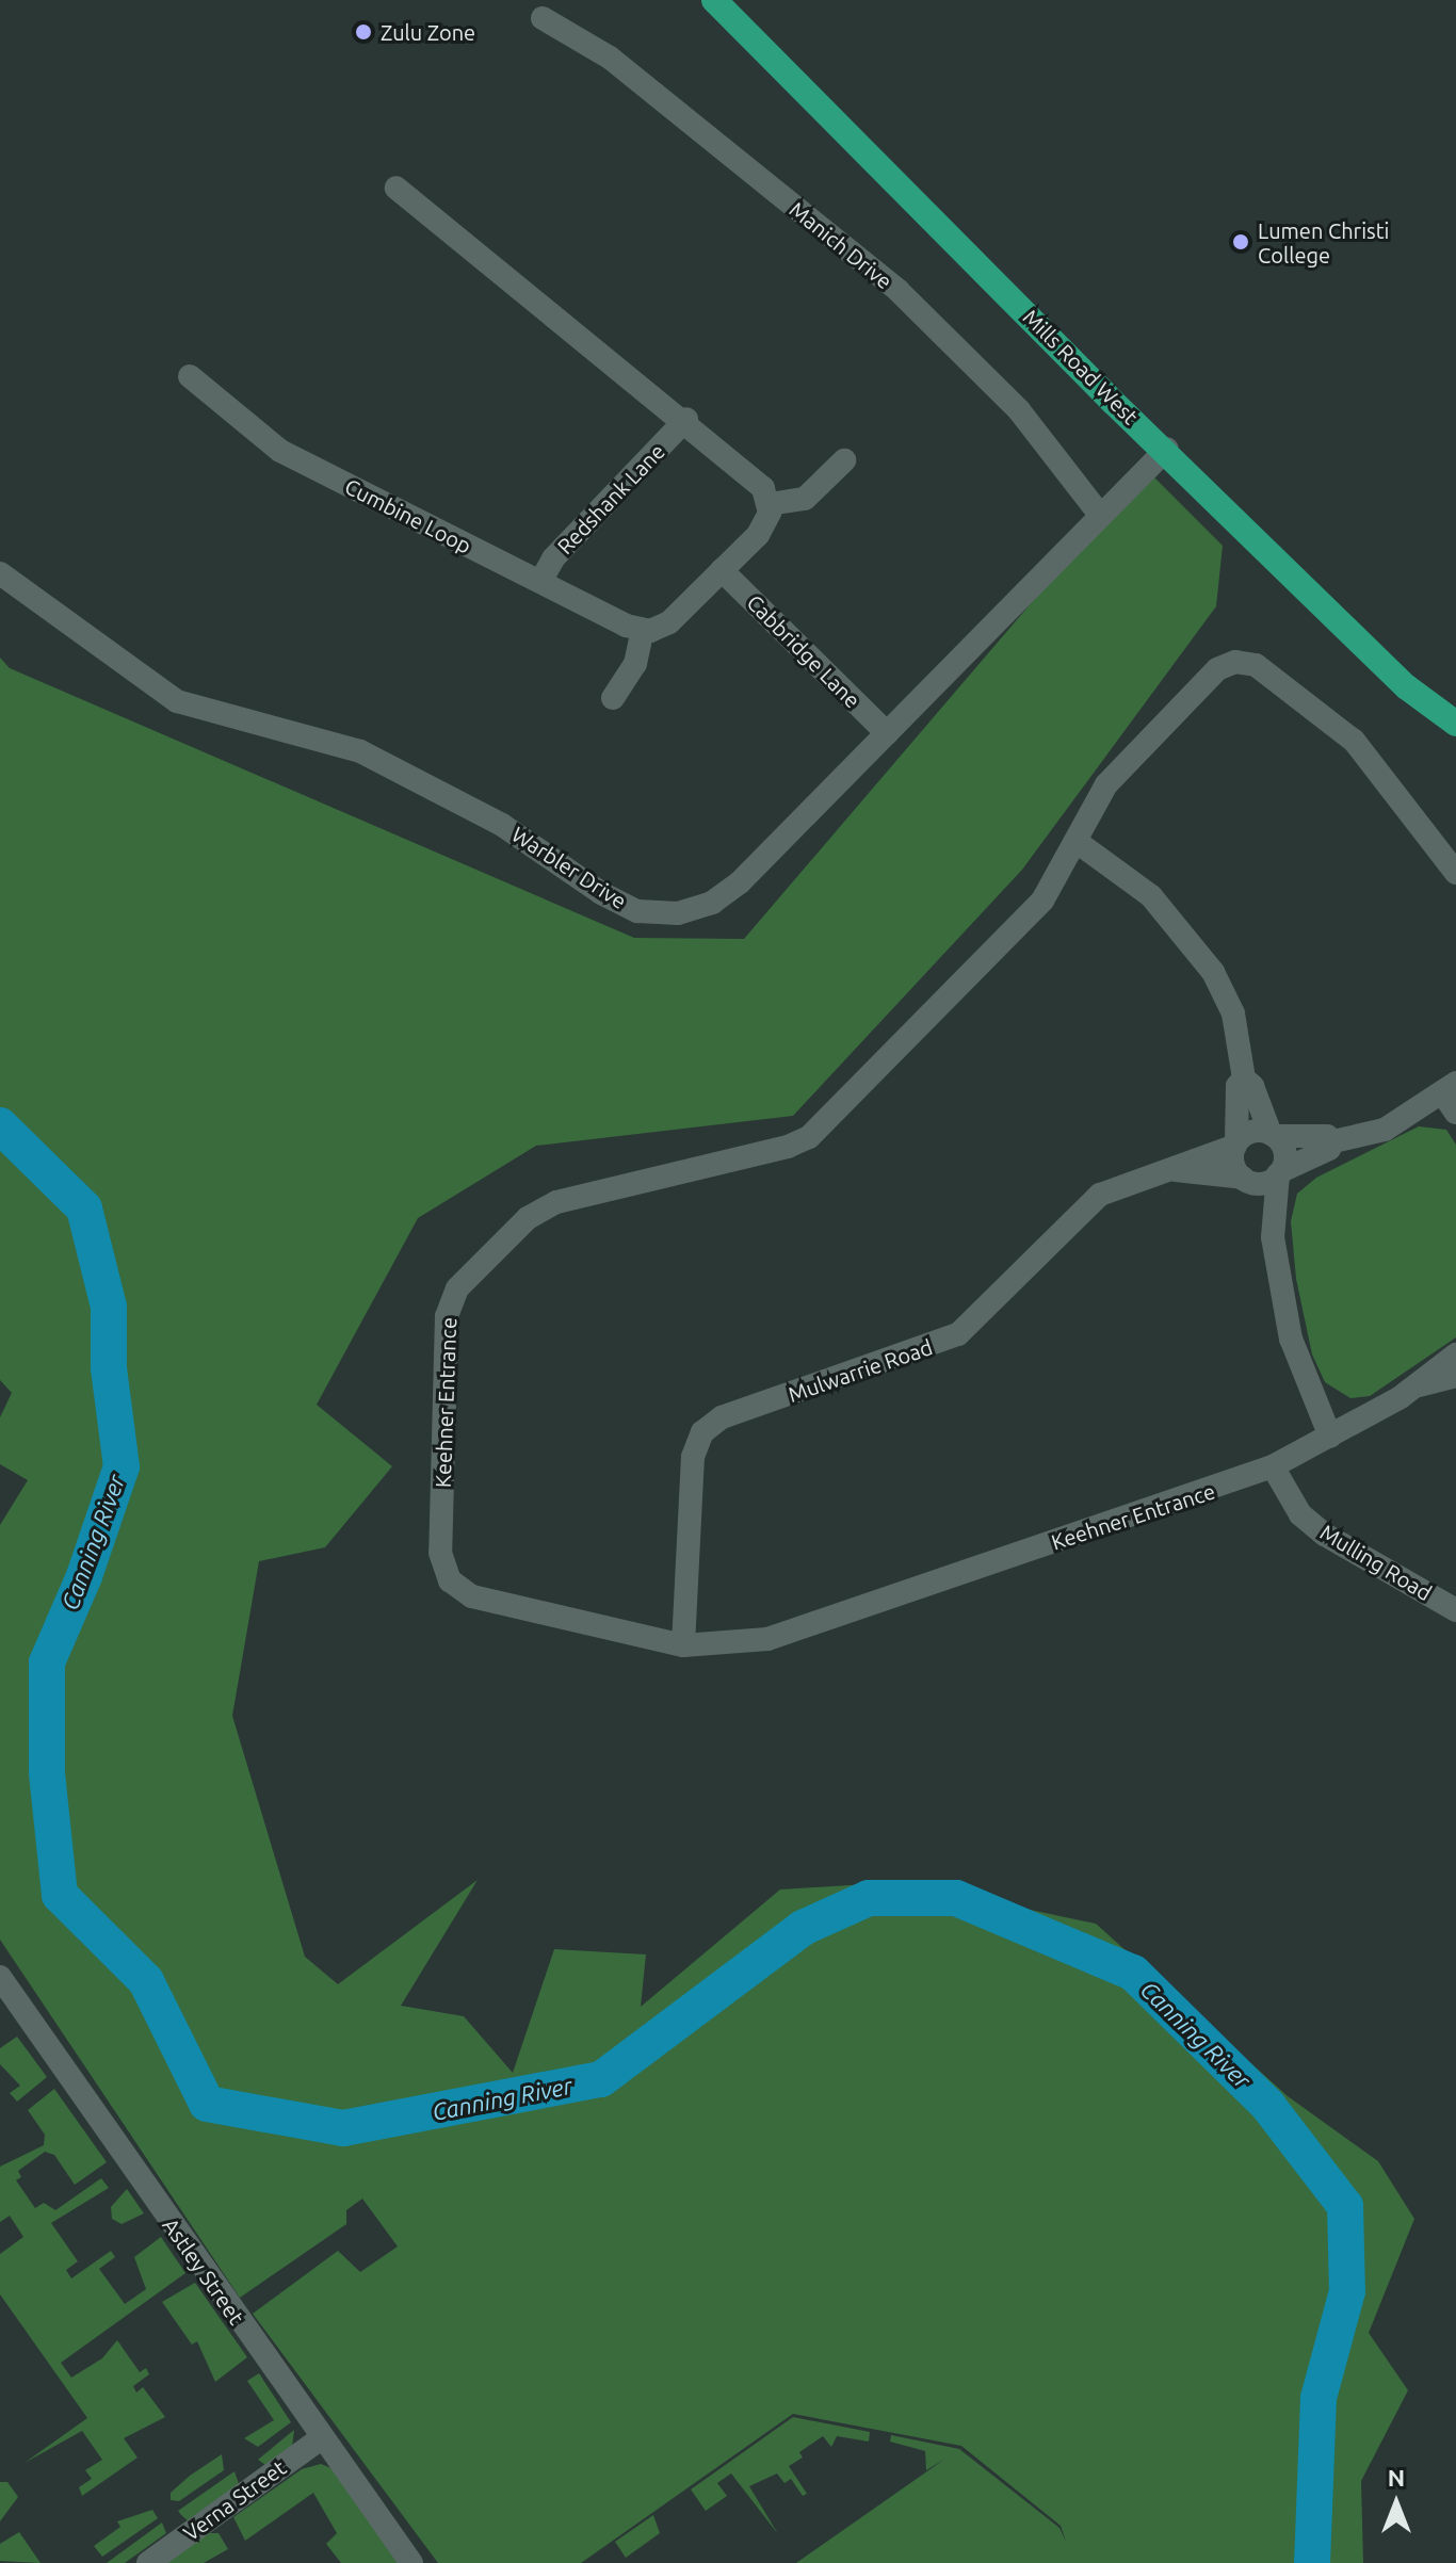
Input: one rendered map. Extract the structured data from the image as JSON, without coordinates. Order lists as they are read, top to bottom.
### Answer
{
  "streets": {
    "main road": ["Mills Road West"],
    "street": [
      "Manich Drive",
      "Redshank Lane",
      "Cumbine Loop",
      "Cabbridge Lane",
      "Warbler Drive",
      "Mulwarrie Road",
      "Keehner Entrance",
      "Mulling Road",
      "Astley Street",
      "Verna Street"
    ]
  },
  "crossings": [
    ["Manich Drive", "Warbler Drive"],
    ["Mills Road West", "Warbler Drive"],
    ["Redshank Lane", "Cumbine Loop"],
    ["Cabbridge Lane", "Warbler Drive"],
    ["Mulwarrie Road", "Keehner Entrance"],
    ["Keehner Entrance", "Mulling Road"],
    ["Astley Street", "Verna Street"]
  ],
  "water": ["Canning River"],
  "places": ["Zulu Zone", "Lumen Christi College"],
  "north": "top"
}
